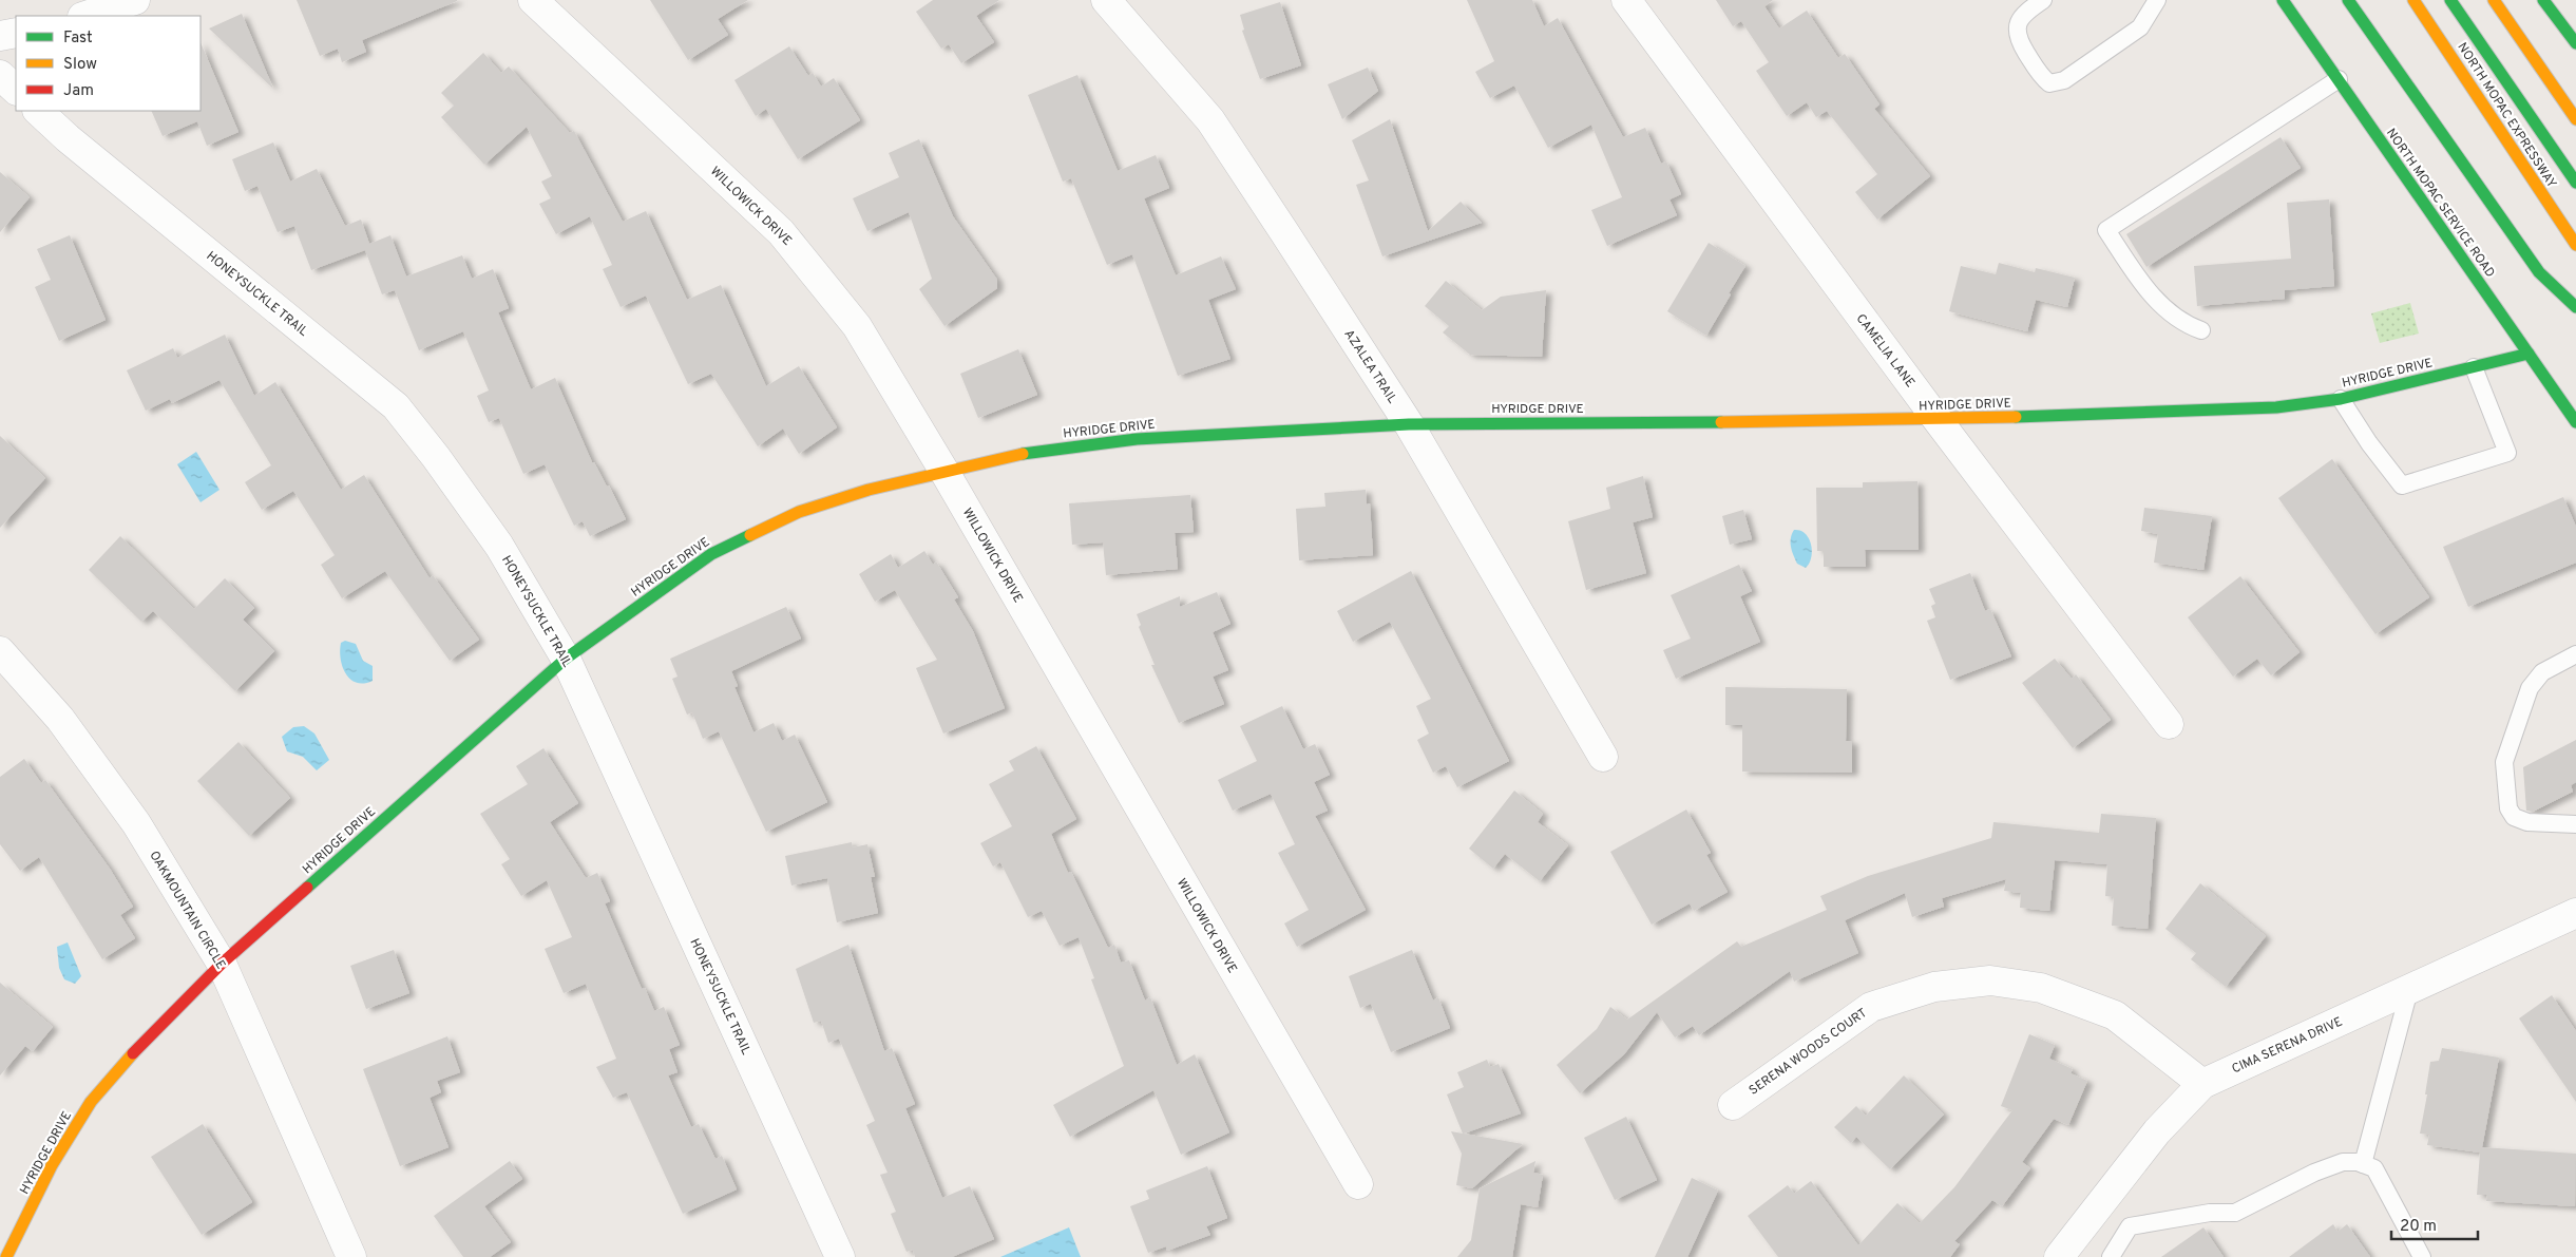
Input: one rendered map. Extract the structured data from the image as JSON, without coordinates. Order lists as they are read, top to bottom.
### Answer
{
  "streets": {
    "main road": ["NORTH MOPAC EXPRESSWAY", "NORTH MOPAC SERVICE ROAD", "HYRIDGE DRIVE"],
    "street": [
      "WILLOWICK DRIVE",
      "HONEYSUCKLE TRAIL",
      "CAMELIA LANE",
      "AZALEA TRAIL",
      "OAKMOUNTAIN CIRCLE",
      "CIMA SERENA DRIVE",
      "SERENA WOODS COURT"
    ]
  },
  "crossings": [
    ["NORTH MOPAC SERVICE ROAD", "HYRIDGE DRIVE"],
    ["WILLOWICK DRIVE", "HYRIDGE DRIVE"],
    ["HONEYSUCKLE TRAIL", "HYRIDGE DRIVE"],
    ["CAMELIA LANE", "HYRIDGE DRIVE"],
    ["AZALEA TRAIL", "HYRIDGE DRIVE"],
    ["HYRIDGE DRIVE", "OAKMOUNTAIN CIRCLE"],
    ["CIMA SERENA DRIVE", "SERENA WOODS COURT"]
  ],
  "legend": ["Fast", "Slow", "Jam"],
  "scale_bar": "20 m"
}
